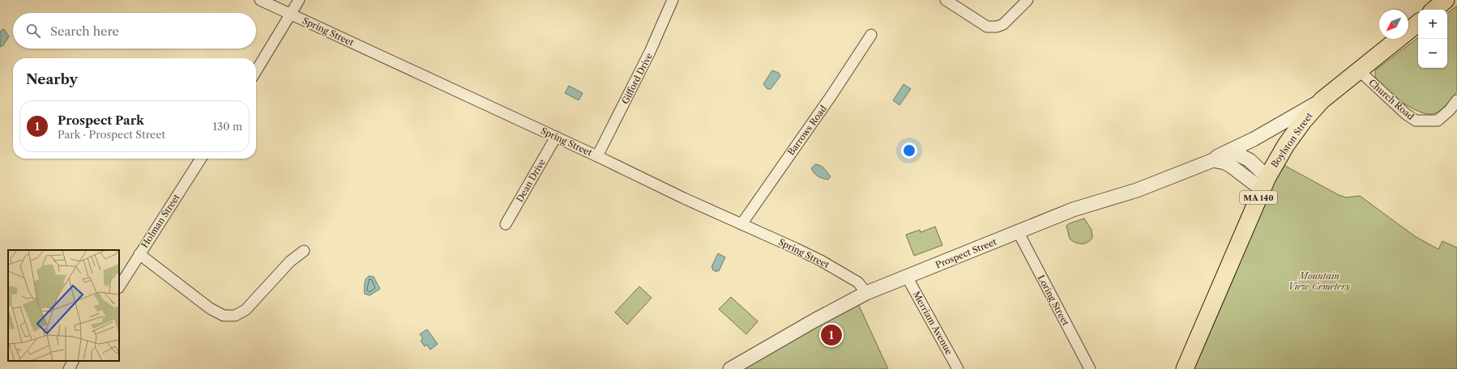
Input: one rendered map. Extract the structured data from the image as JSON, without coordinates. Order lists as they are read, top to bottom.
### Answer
{
  "streets": {
    "main road": ["Boylston Street", "MA 140"],
    "street": [
      "Spring Street",
      "Gifford Drive",
      "Church Road",
      "Barrows Road",
      "Dean Drive",
      "Holman Street",
      "Prospect Street",
      "Loring Street",
      "Merriam Avenue"
    ]
  },
  "crossings": [
    ["Spring Street", "Gifford Drive"],
    ["Spring Street", "Barrows Road"],
    ["Spring Street", "Dean Drive"],
    ["Spring Street", "Prospect Street"],
    ["Church Road", "Boylston Street"],
    ["Boylston Street", "Prospect Street"],
    ["Prospect Street", "Loring Street"],
    ["Prospect Street", "Merriam Avenue"]
  ],
  "parks": ["Mountain View Cemetery"],
  "north": "bottom left",
  "page": {
    "map_buttons": ["+", "−"],
    "search": "Search here",
    "heading": "Nearby",
    "list": [
      {
        "mark": "1",
        "name": "Prospect Park",
        "note": "Park · Prospect Street",
        "value": "130 m"
      }
    ],
    "pins": "1"
  }
}
